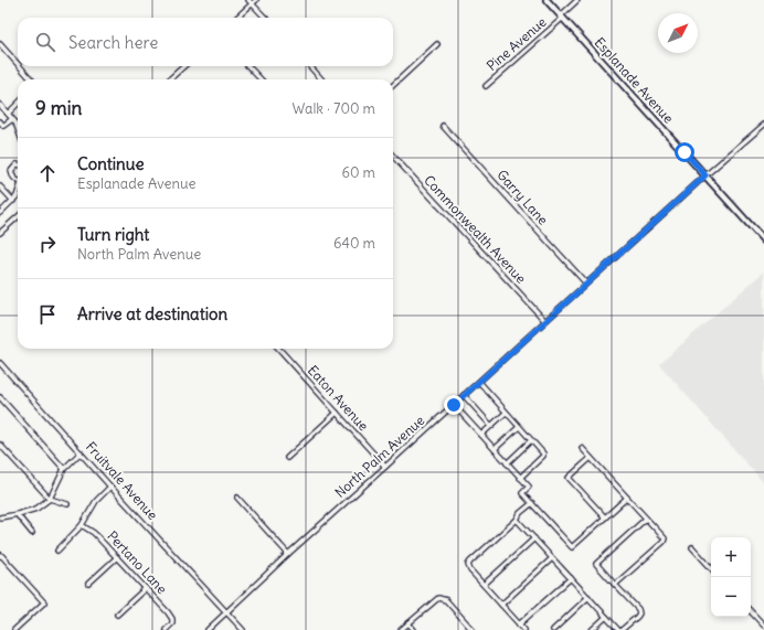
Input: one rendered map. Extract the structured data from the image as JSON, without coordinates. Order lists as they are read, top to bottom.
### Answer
{
  "streets": {
    "main road": ["Esplanade Avenue"],
    "street": [
      "Pine Avenue",
      "Garry Lane",
      "Commonwealth Avenue",
      "Eaton Avenue",
      "North Palm Avenue",
      "Fruitvale Avenue",
      "Pertano Lane"
    ]
  },
  "crossings": [
    ["Pine Avenue", "Esplanade Avenue"],
    ["Esplanade Avenue", "North Palm Avenue"],
    ["Garry Lane", "North Palm Avenue"],
    ["Commonwealth Avenue", "North Palm Avenue"],
    ["Eaton Avenue", "North Palm Avenue"],
    ["North Palm Avenue", "Fruitvale Avenue"]
  ],
  "north": "top right",
  "page": {
    "search": "Search here",
    "heading": ["9 min", "Walk · 700 m"],
    "list": [
      ["Continue", "Esplanade Avenue", "60 m"],
      ["Turn right", "North Palm Avenue", "640 m"],
      "Arrive at destination"
    ],
    "map_buttons": ["+", "−"]
  }
}
